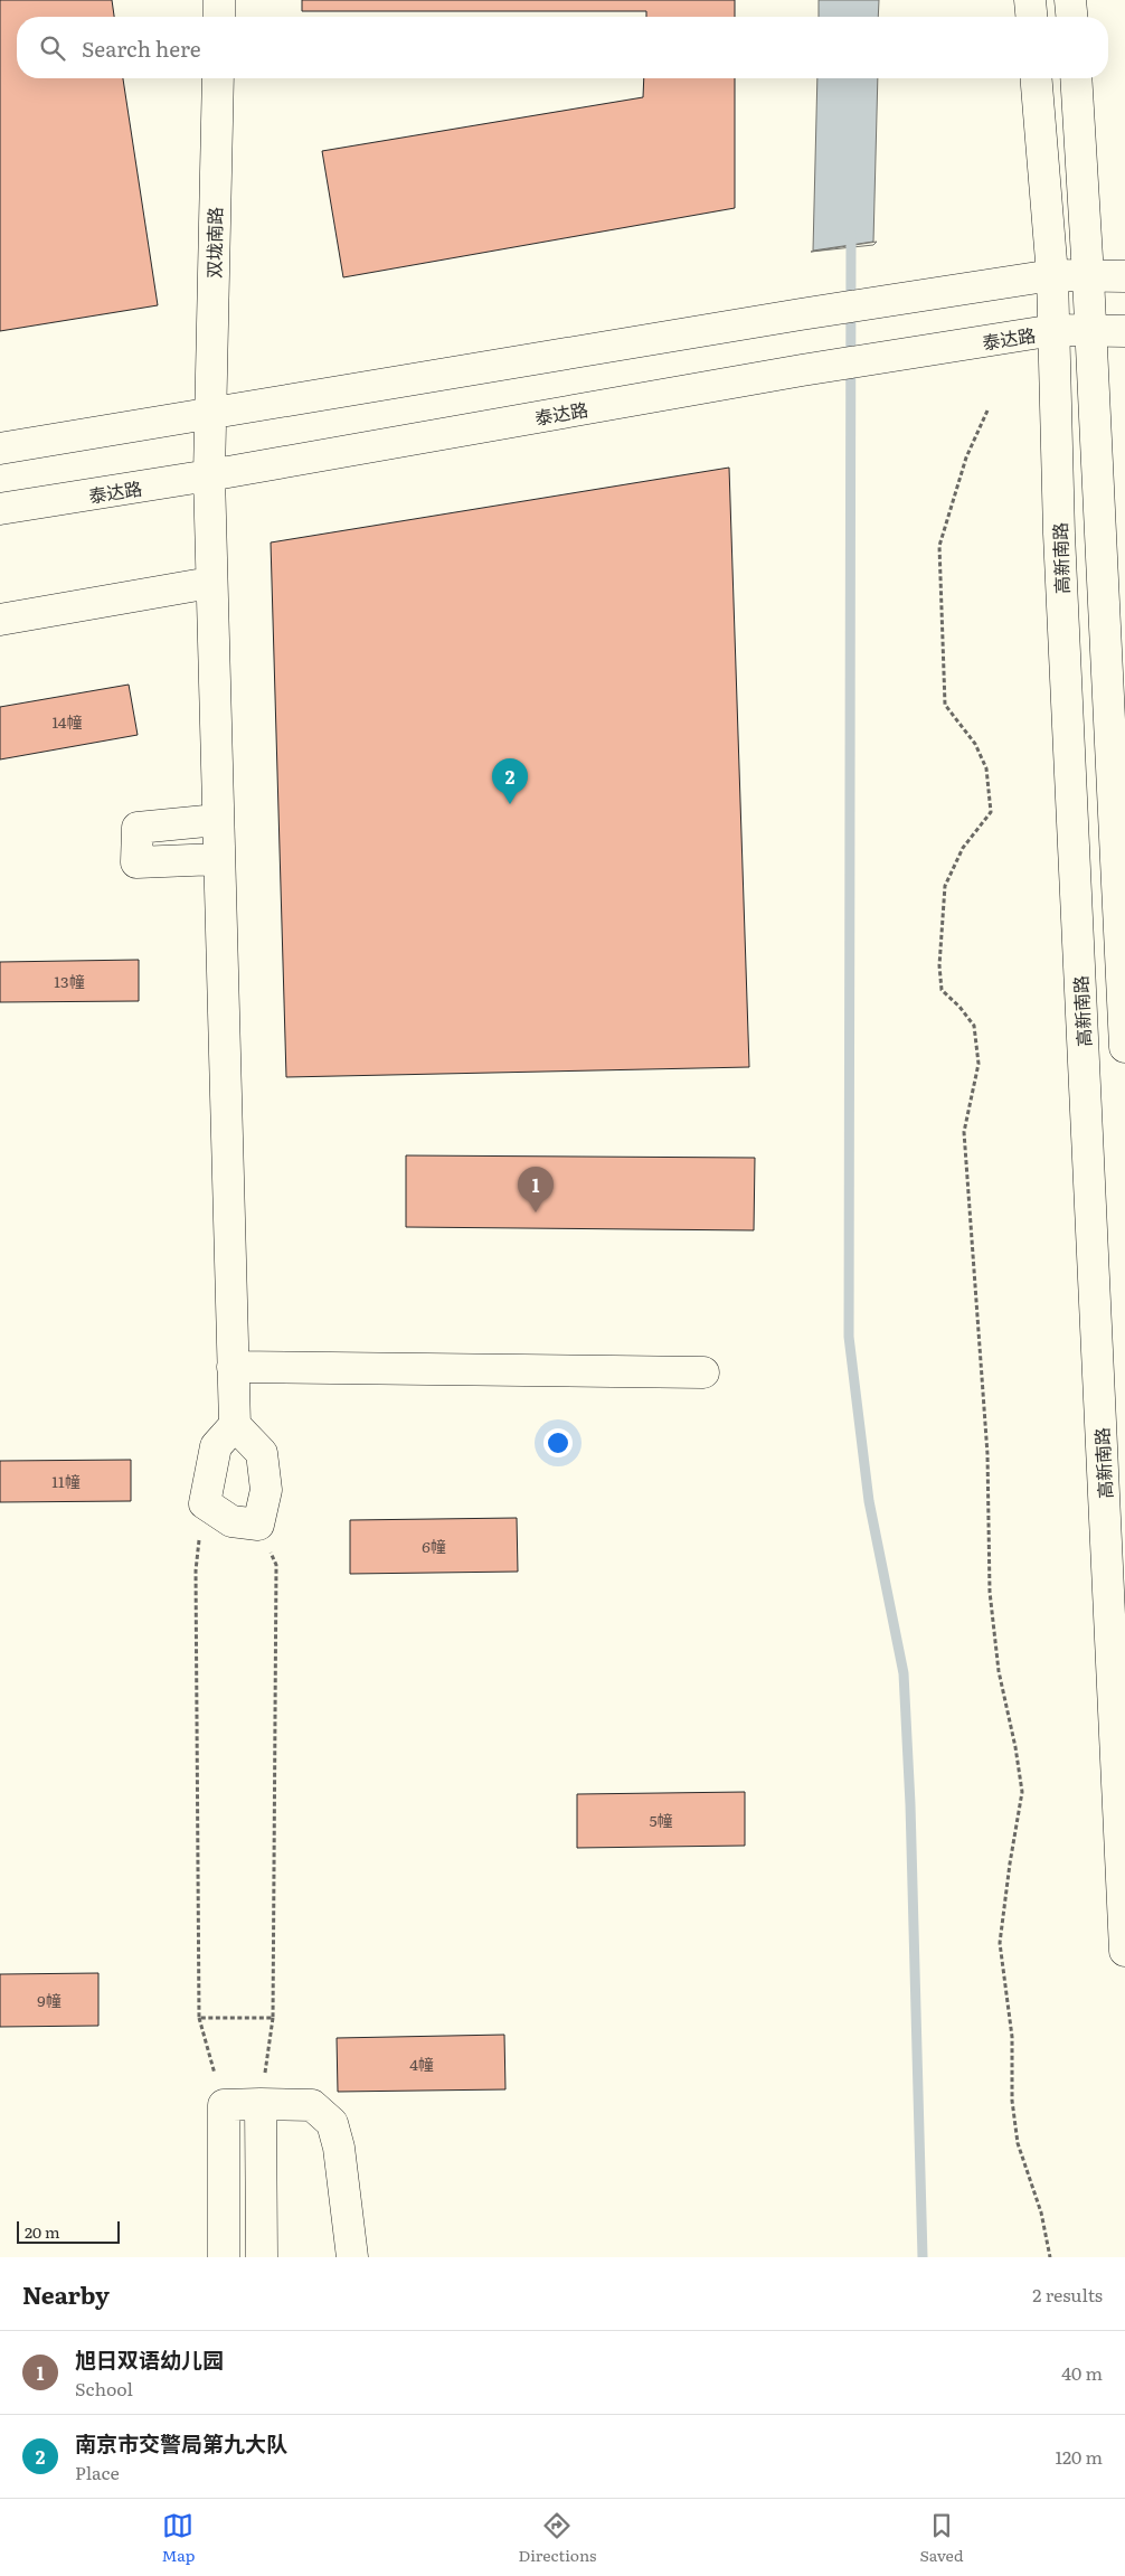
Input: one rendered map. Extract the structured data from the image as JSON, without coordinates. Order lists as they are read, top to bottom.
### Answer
{
  "streets": {
    "street": ["双垅南路", "泰达路", "高新南路"]
  },
  "crossings": [
    ["双垅南路", "泰达路"],
    ["泰达路", "高新南路"]
  ],
  "house_numbers": [
    "14幢",
    "13幢",
    "11幢",
    "6幢",
    "5幢",
    "9幢",
    "4幢"
  ],
  "scale_bar": "20 m",
  "page": {
    "search": "Search here",
    "pins": ["2", "1"],
    "scale": "20 m",
    "heading": ["Nearby", "2 results"],
    "list": [
      {
        "mark": "1",
        "name": "旭日双语幼儿园",
        "note": "School",
        "value": "40 m"
      },
      {
        "mark": "2",
        "name": "南京市交警局第九大队",
        "note": "Place",
        "value": "120 m"
      }
    ],
    "nav": ["Map", "Directions", "Saved"]
  }
}
